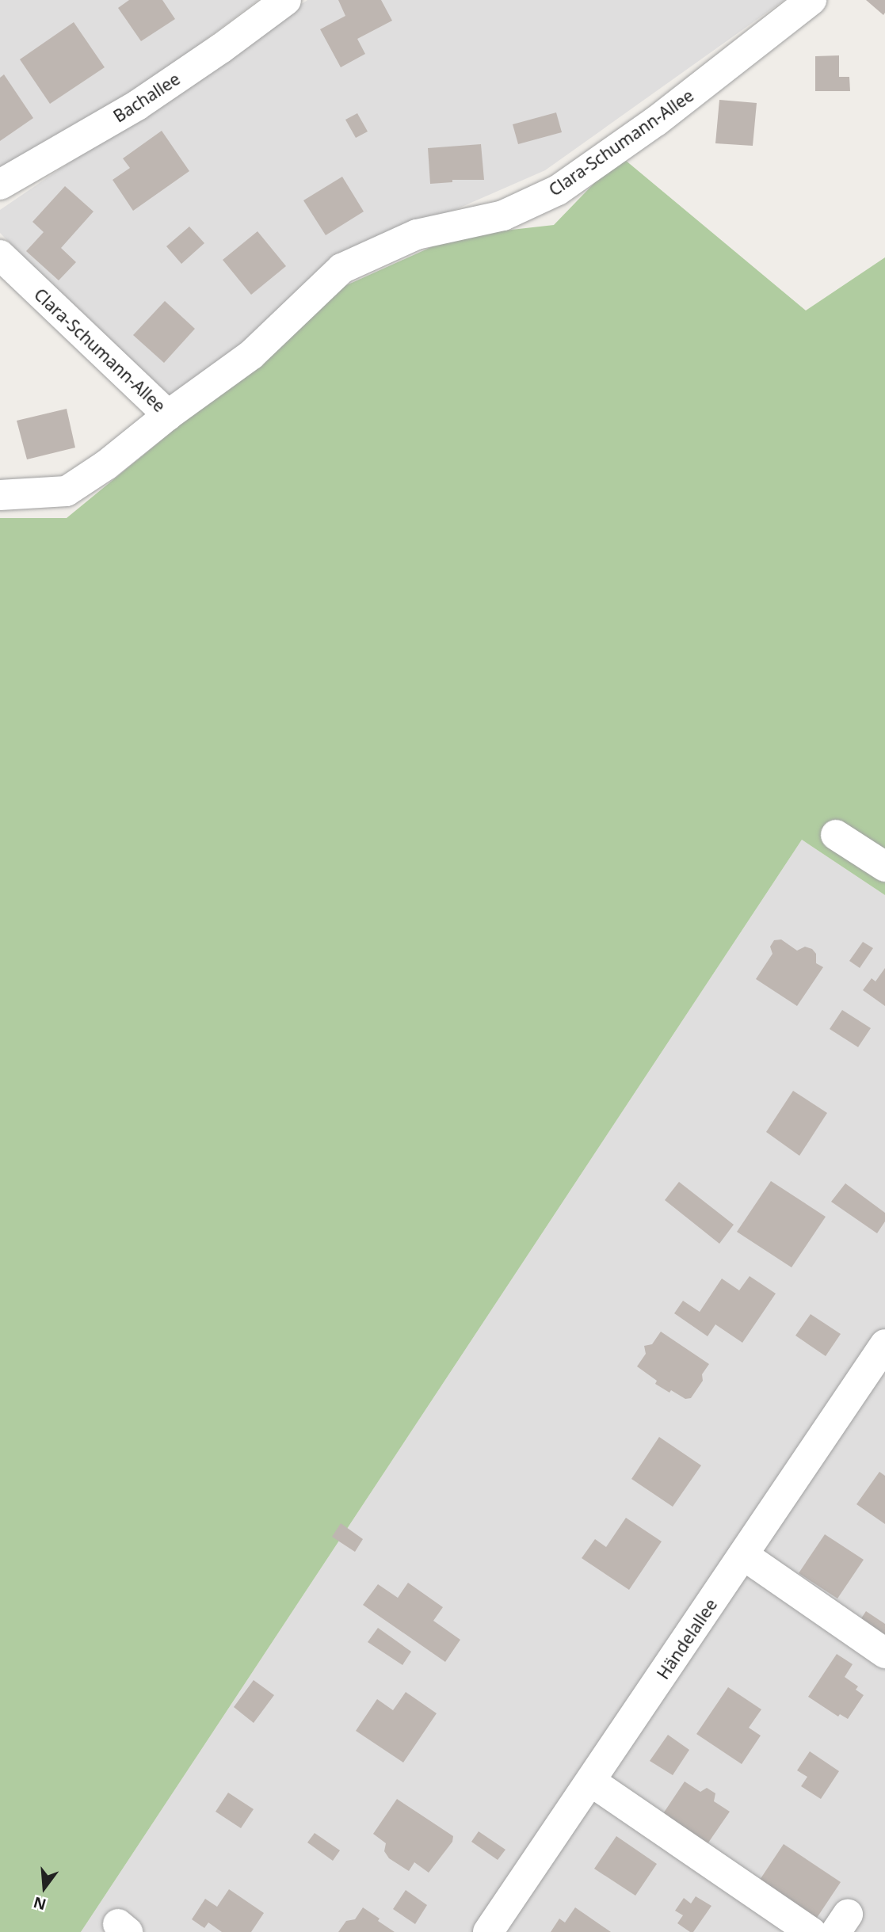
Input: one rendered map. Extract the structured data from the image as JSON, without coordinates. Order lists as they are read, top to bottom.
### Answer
{
  "streets": {
    "street": ["Bachallee", "Clara-Schumann-Allee", "Händelallee"]
  },
  "north": "bottom"
}
